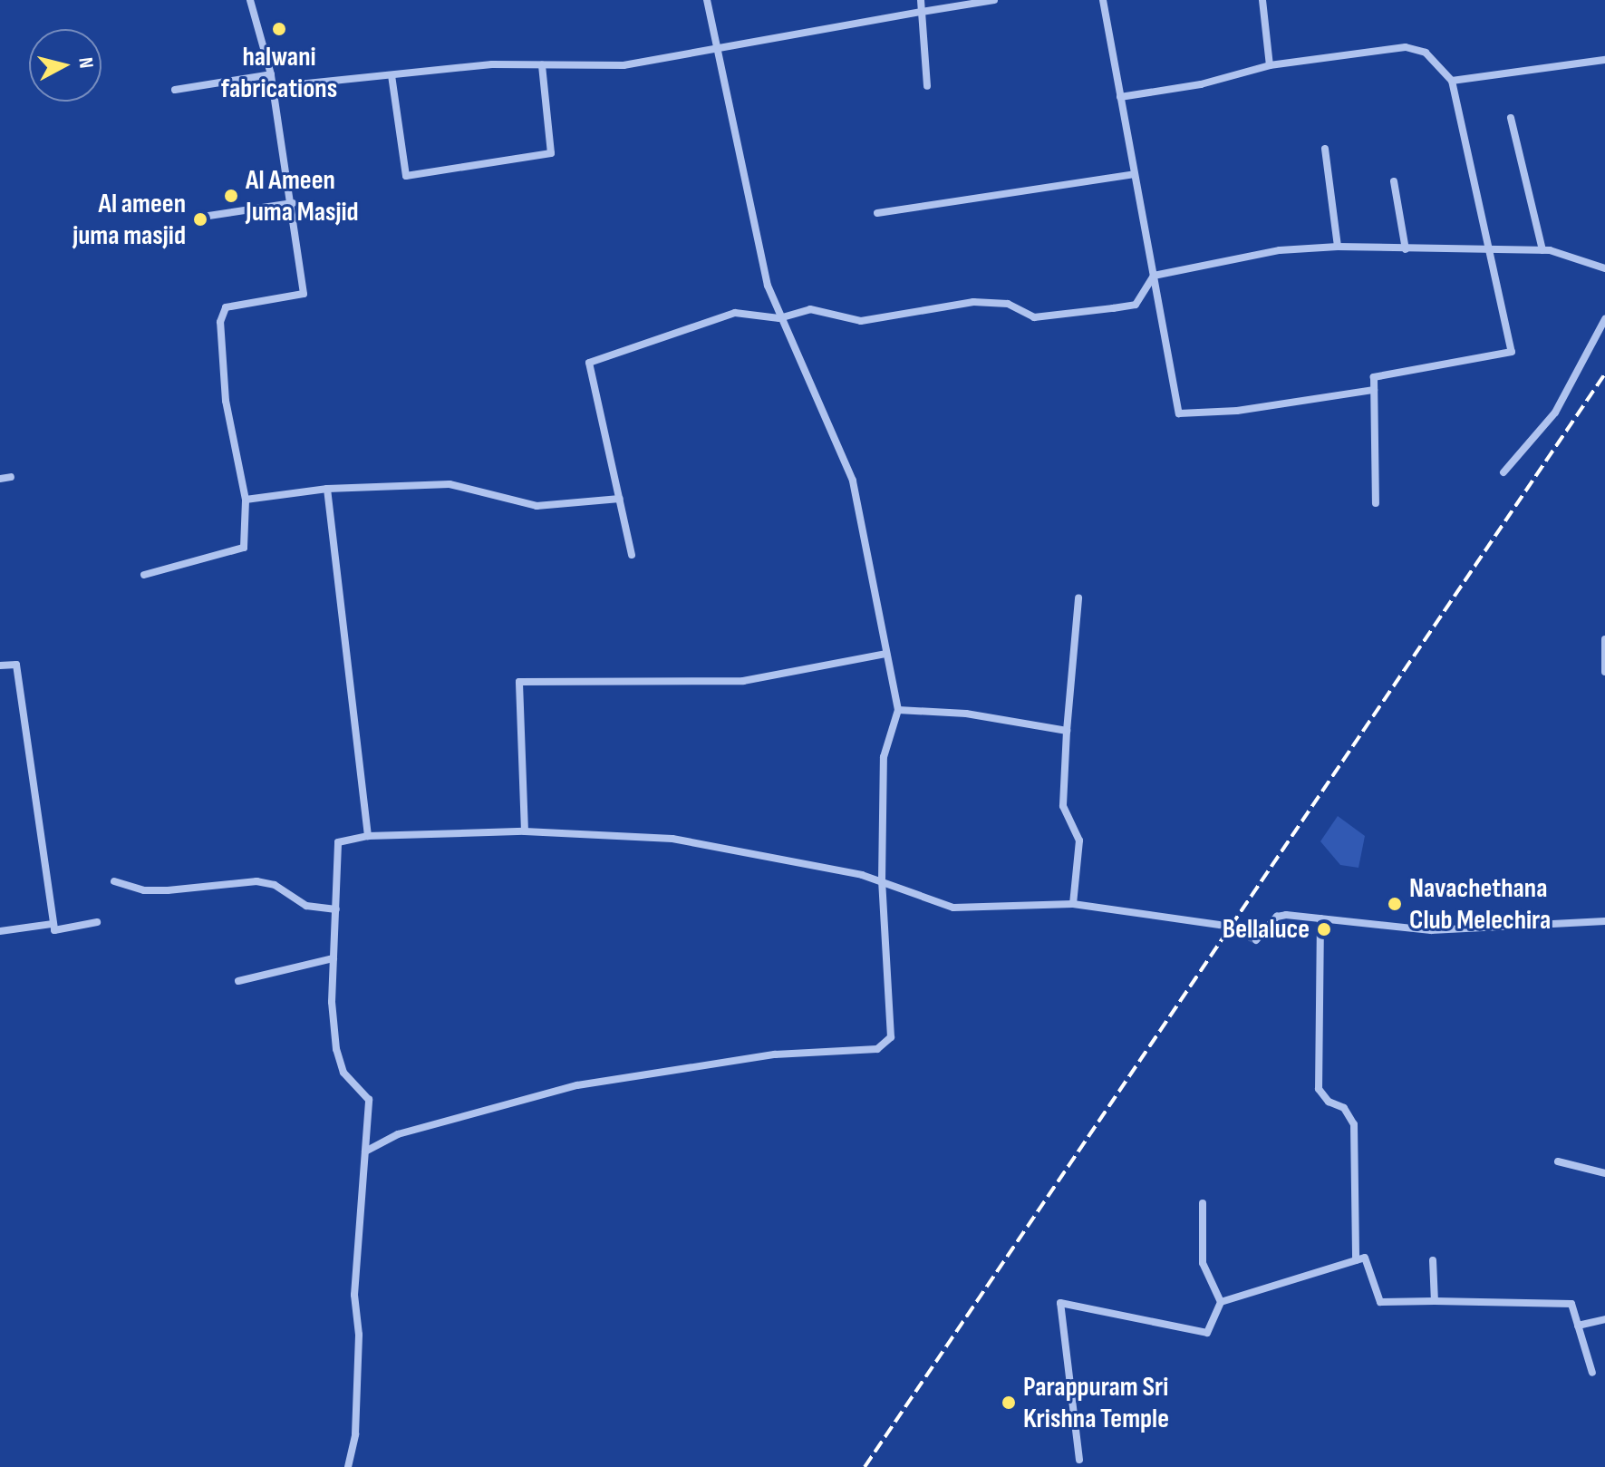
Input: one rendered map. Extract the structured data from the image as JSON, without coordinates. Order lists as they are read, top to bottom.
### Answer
{
  "places": [
    "halwani fabrications",
    "Al Ameen Juma Masjid",
    "Al ameen juma masjid",
    "Navachethana Club Melechira",
    "Bellaluce",
    "Parappuram Sri Krishna Temple"
  ],
  "north": "right"
}
